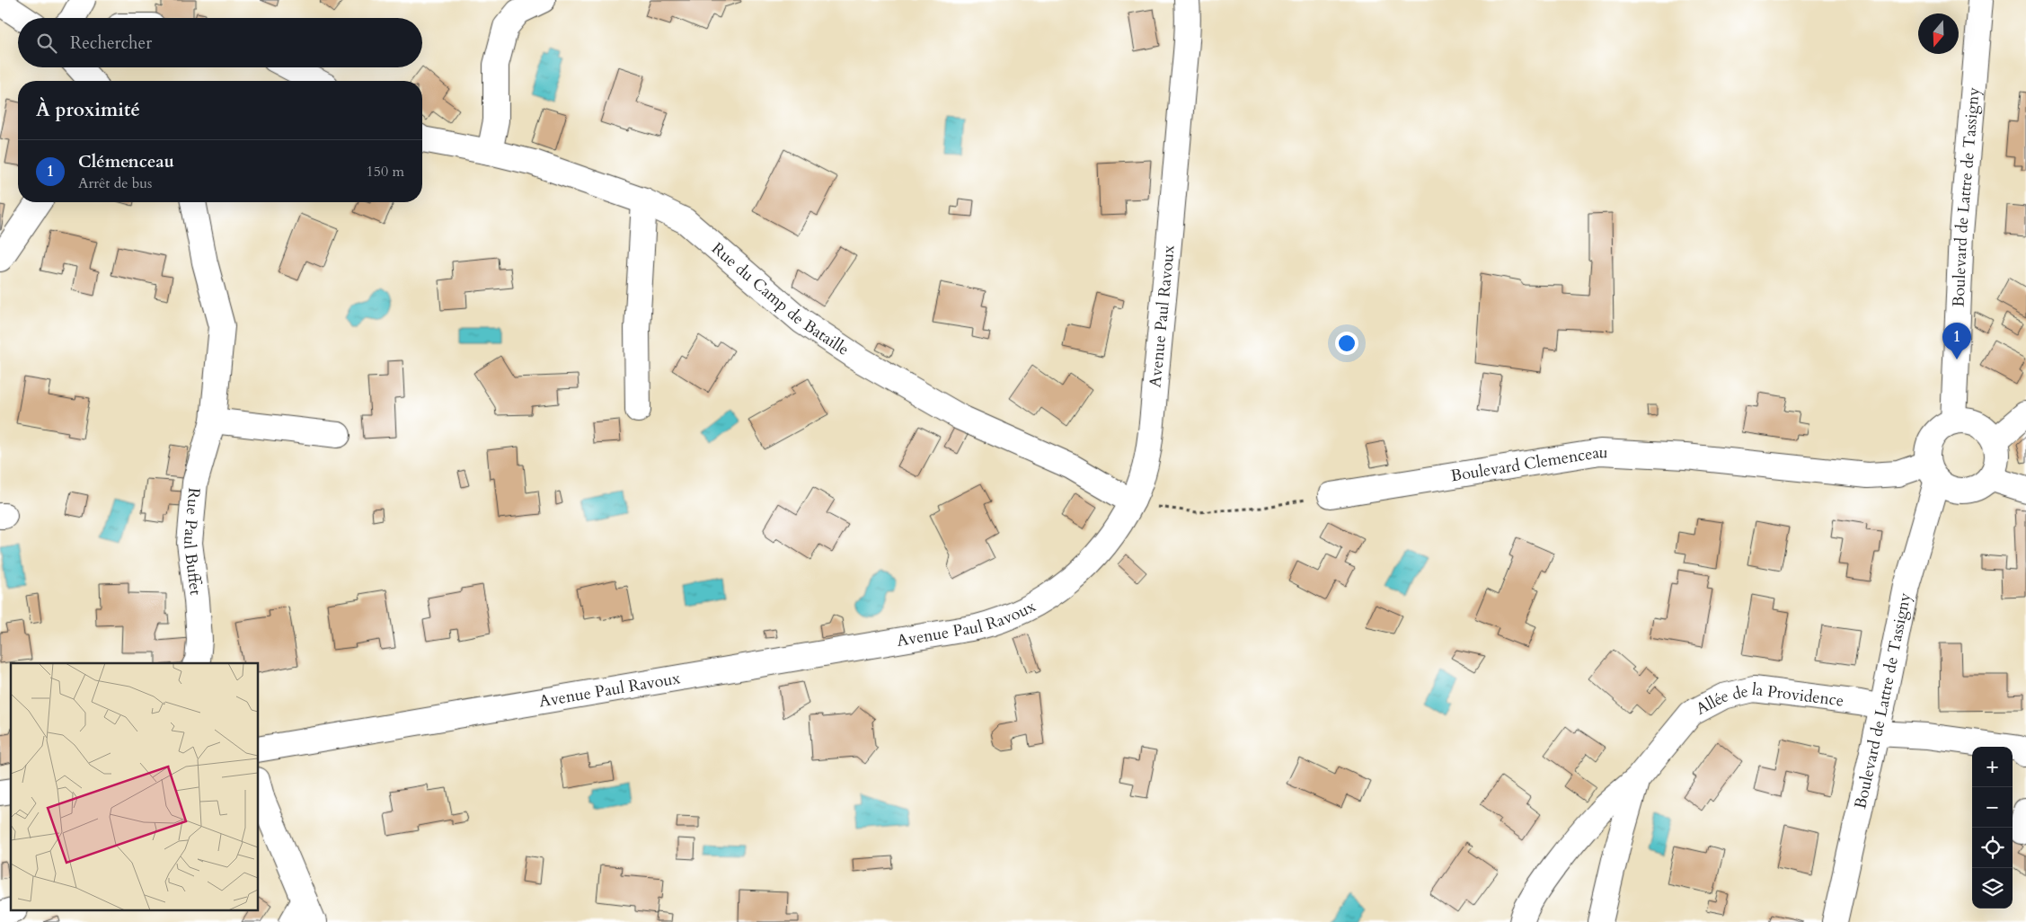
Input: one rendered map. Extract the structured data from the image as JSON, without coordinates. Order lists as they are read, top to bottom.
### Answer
{
  "streets": {
    "street": [
      "Boulevard de Lattre de Tassigny",
      "Rue du Camp de Bataille",
      "Avenue Paul Ravoux",
      "Boulevard Clemenceau",
      "Rue Paul Buffet",
      "Allée de la Providence"
    ]
  },
  "crossings": [
    ["Boulevard de Lattre de Tassigny", "Boulevard Clemenceau"],
    ["Boulevard de Lattre de Tassigny", "Allée de la Providence"],
    ["Rue du Camp de Bataille", "Avenue Paul Ravoux"]
  ],
  "north": "bottom",
  "page": {
    "search": "Rechercher",
    "heading": "À proximité",
    "list": [
      {
        "mark": "1",
        "name": "Clémenceau",
        "note": "Arrêt de bus",
        "value": "150 m"
      }
    ],
    "pins": "1",
    "map_buttons": ["+", "−"]
  }
}
